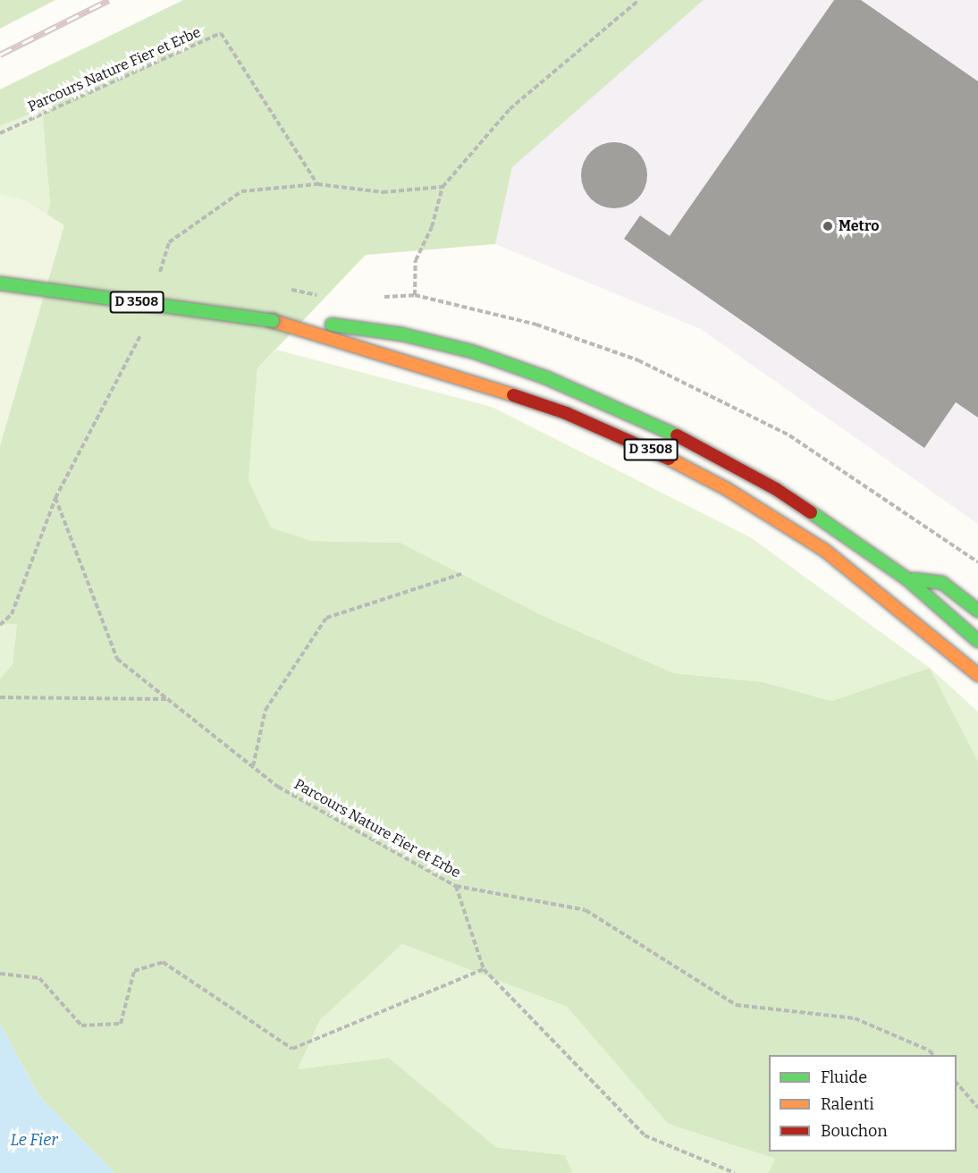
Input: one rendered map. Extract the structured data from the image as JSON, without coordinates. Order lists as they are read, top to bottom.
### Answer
{
  "streets": {
    "highway": ["D 3508"],
    "path": ["Parcours Nature Fier et Erbe"]
  },
  "water": ["Le Fier"],
  "places": ["Metro"],
  "legend": ["Fluide", "Ralenti", "Bouchon"]
}
